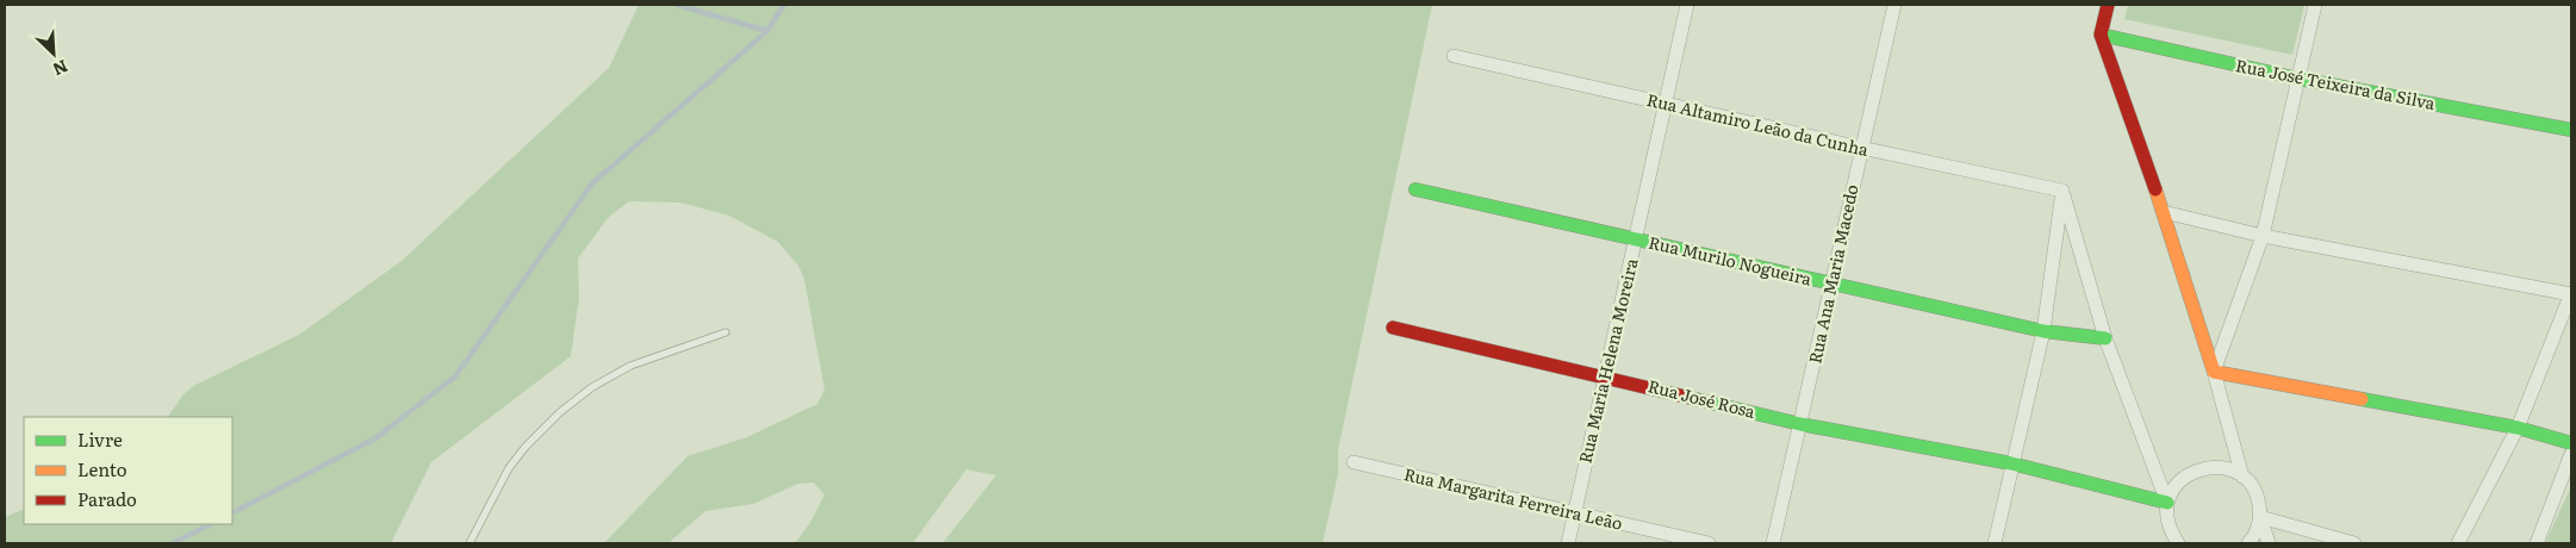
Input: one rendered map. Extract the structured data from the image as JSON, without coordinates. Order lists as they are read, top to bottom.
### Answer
{
  "streets": {
    "street": [
      "Rua José Teixeira da Silva",
      "Rua Altamiro Leão da Cunha",
      "Rua Murilo Nogueira",
      "Rua Ana Maria Macedo",
      "Rua Maria Helena Moreira",
      "Rua José Rosa",
      "Rua Margarita Ferreira Leão"
    ]
  },
  "crossings": [
    ["Rua Altamiro Leão da Cunha", "Rua Ana Maria Macedo"],
    ["Rua Altamiro Leão da Cunha", "Rua Maria Helena Moreira"],
    ["Rua Murilo Nogueira", "Rua Ana Maria Macedo"],
    ["Rua Murilo Nogueira", "Rua Maria Helena Moreira"],
    ["Rua Ana Maria Macedo", "Rua José Rosa"],
    ["Rua Maria Helena Moreira", "Rua José Rosa"],
    ["Rua Maria Helena Moreira", "Rua Margarita Ferreira Leão"]
  ],
  "legend": ["Livre", "Lento", "Parado"],
  "north": "bottom right"
}
